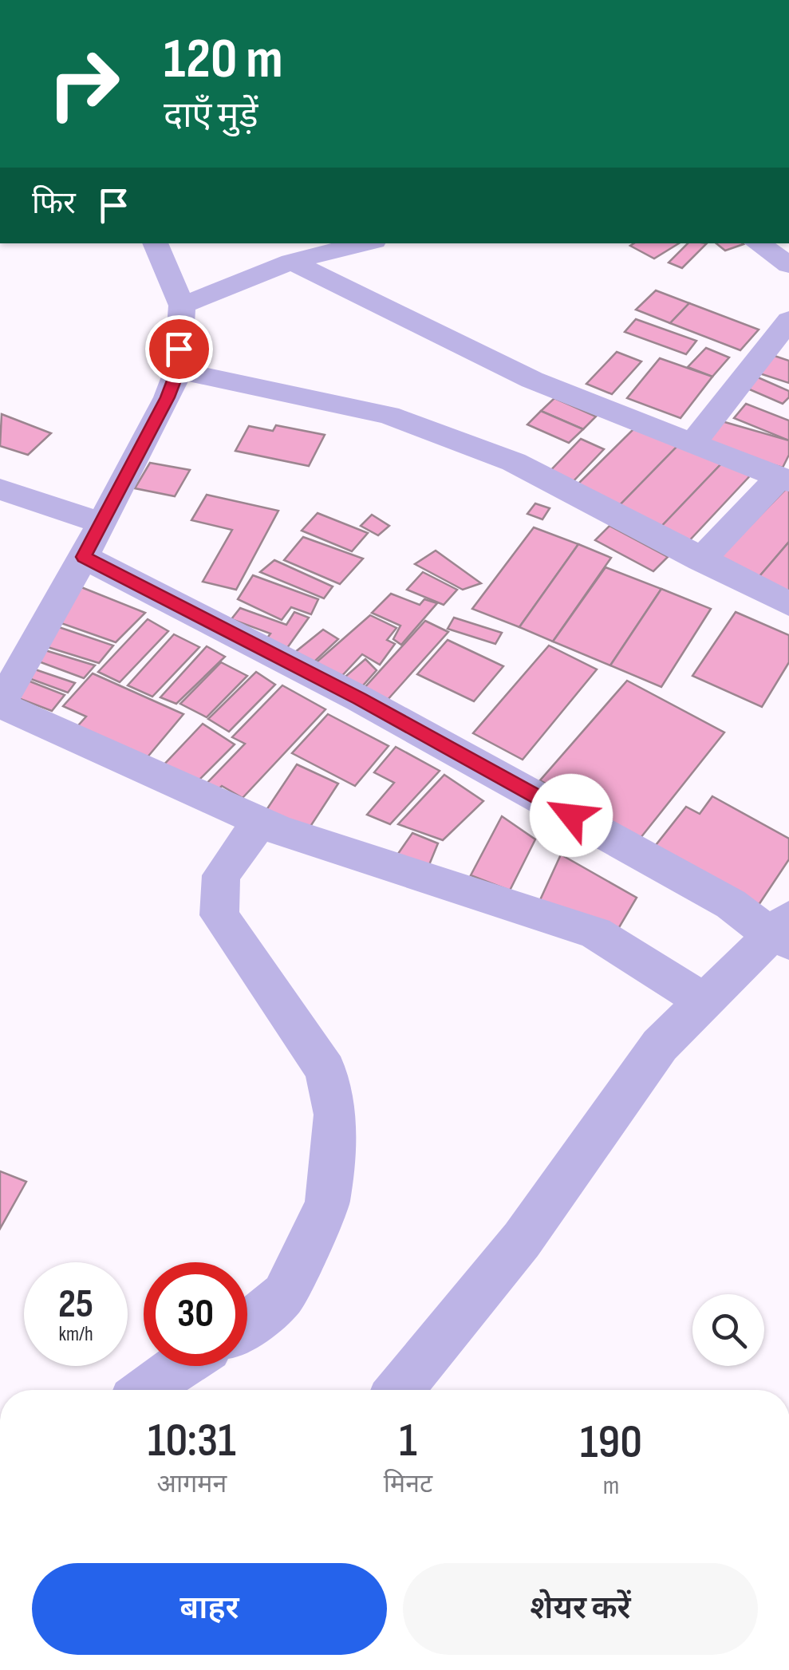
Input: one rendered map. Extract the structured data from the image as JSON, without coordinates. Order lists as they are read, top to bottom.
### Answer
{
  "page": {
    "turn": ["120 m", "दाएँ मुड़ें"],
    "then": "फिर",
    "speed": "25 km/h",
    "limit": "30",
    "eta": [
      "10:31",
      "आगमन",
      "1",
      "मिनट",
      "190",
      "m"
    ],
    "buttons": ["बाहर", "शेयर करें"]
  }
}
